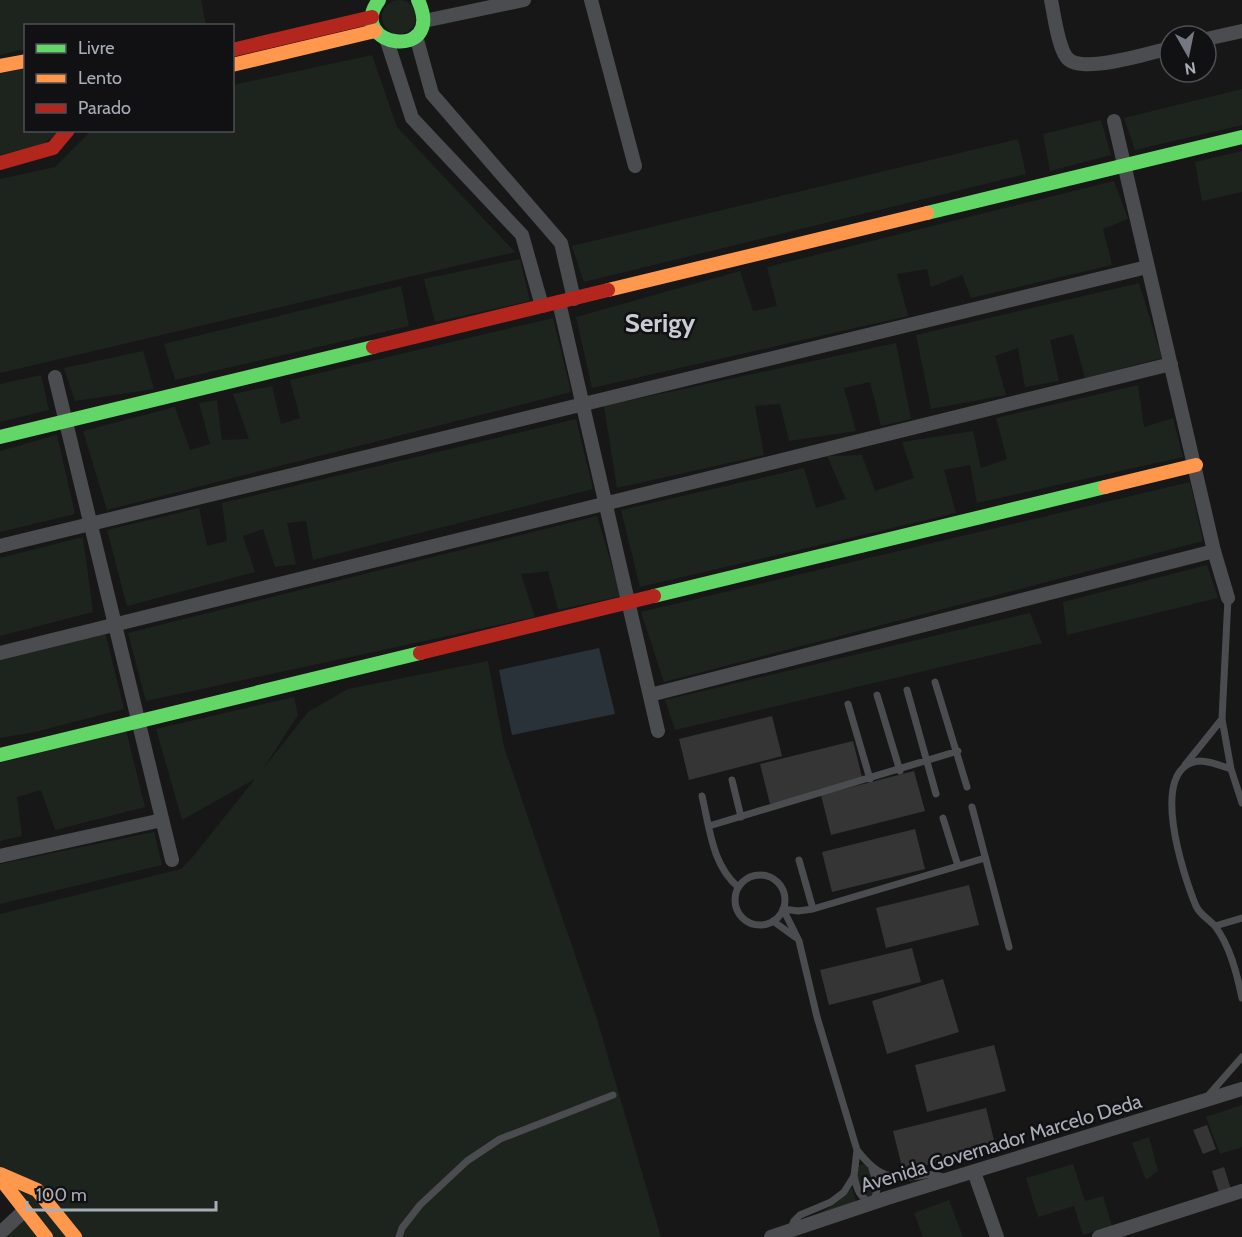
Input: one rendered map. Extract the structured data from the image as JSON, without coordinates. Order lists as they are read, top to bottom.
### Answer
{
  "streets": {
    "street": ["Avenida Governador Marcelo Deda"]
  },
  "districts": ["Serigy"],
  "legend": ["Livre", "Lento", "Parado"],
  "scale_bar": "100 m",
  "north": "bottom"
}
